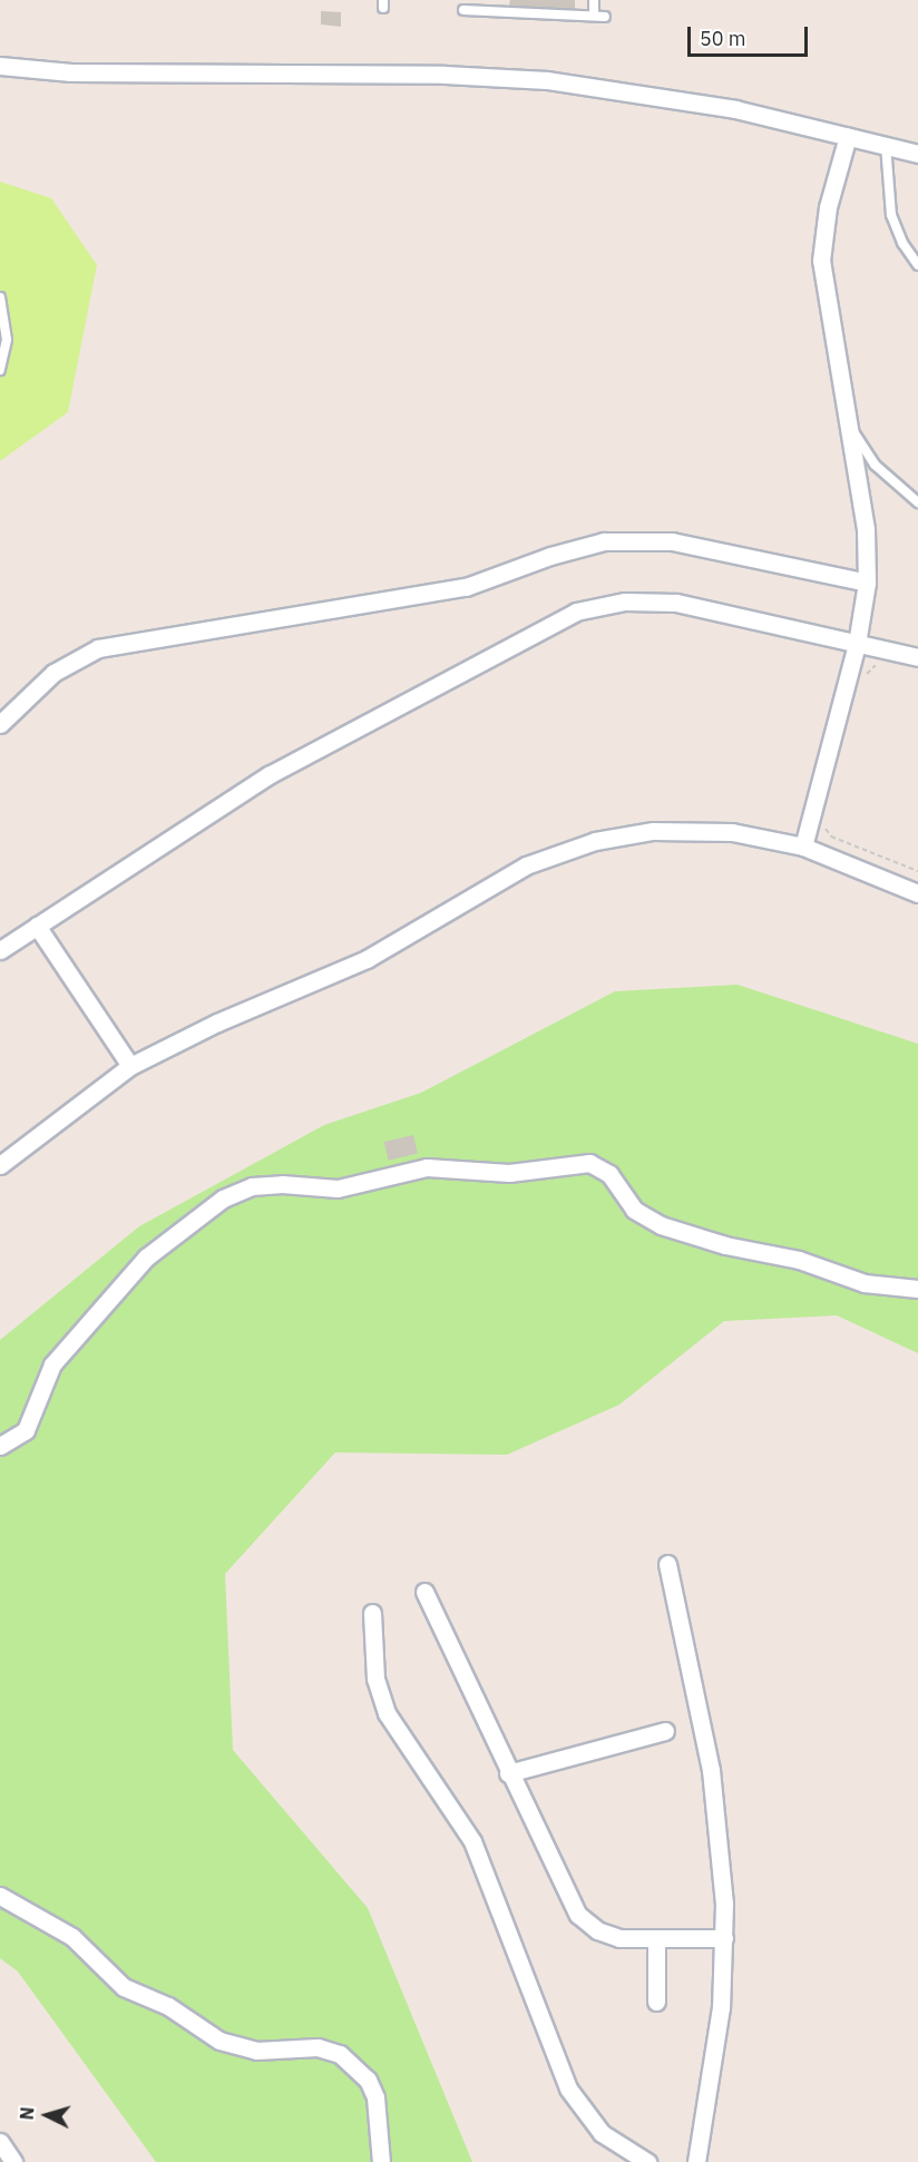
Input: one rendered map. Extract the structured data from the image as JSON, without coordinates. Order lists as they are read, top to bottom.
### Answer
{
  "scale_bar": "50 m",
  "north": "left"
}
